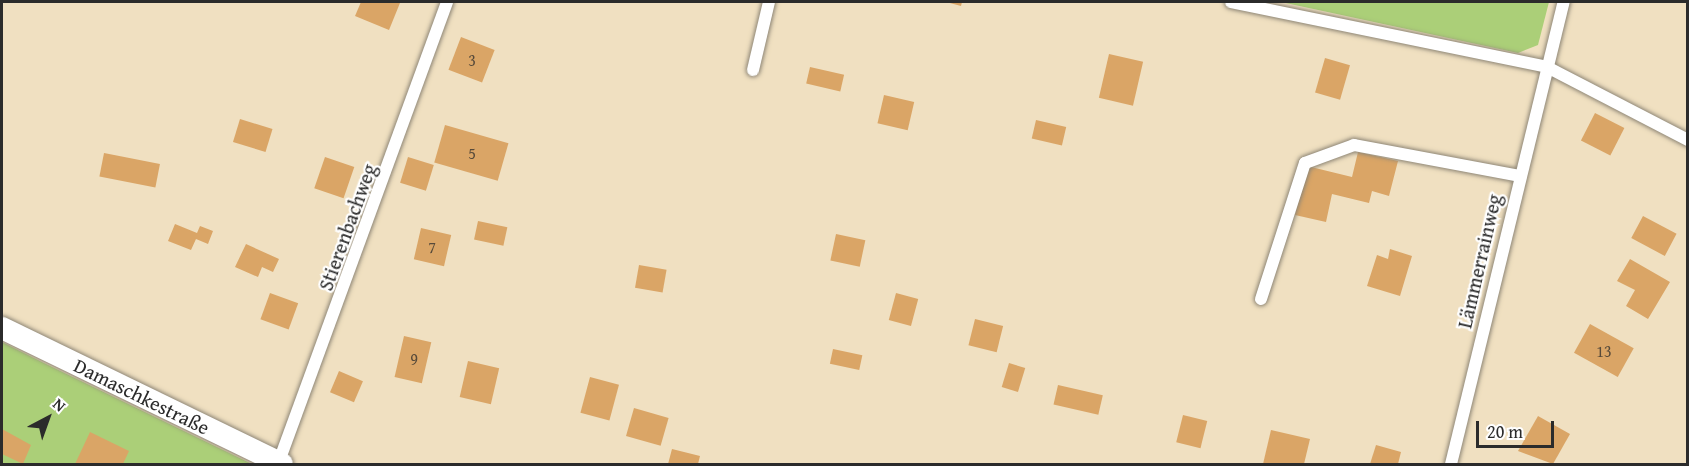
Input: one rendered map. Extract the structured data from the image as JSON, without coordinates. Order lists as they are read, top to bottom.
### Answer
{
  "streets": {
    "street": ["Damaschkestraße"],
    "lane": ["Stierenbachweg", "Lämmerrainweg"]
  },
  "crossings": [
    ["Stierenbachweg", "Damaschkestraße"]
  ],
  "house_numbers": [
    "3",
    "5",
    "7",
    "13",
    "9"
  ],
  "scale_bar": "20 m",
  "north": "top right"
}
